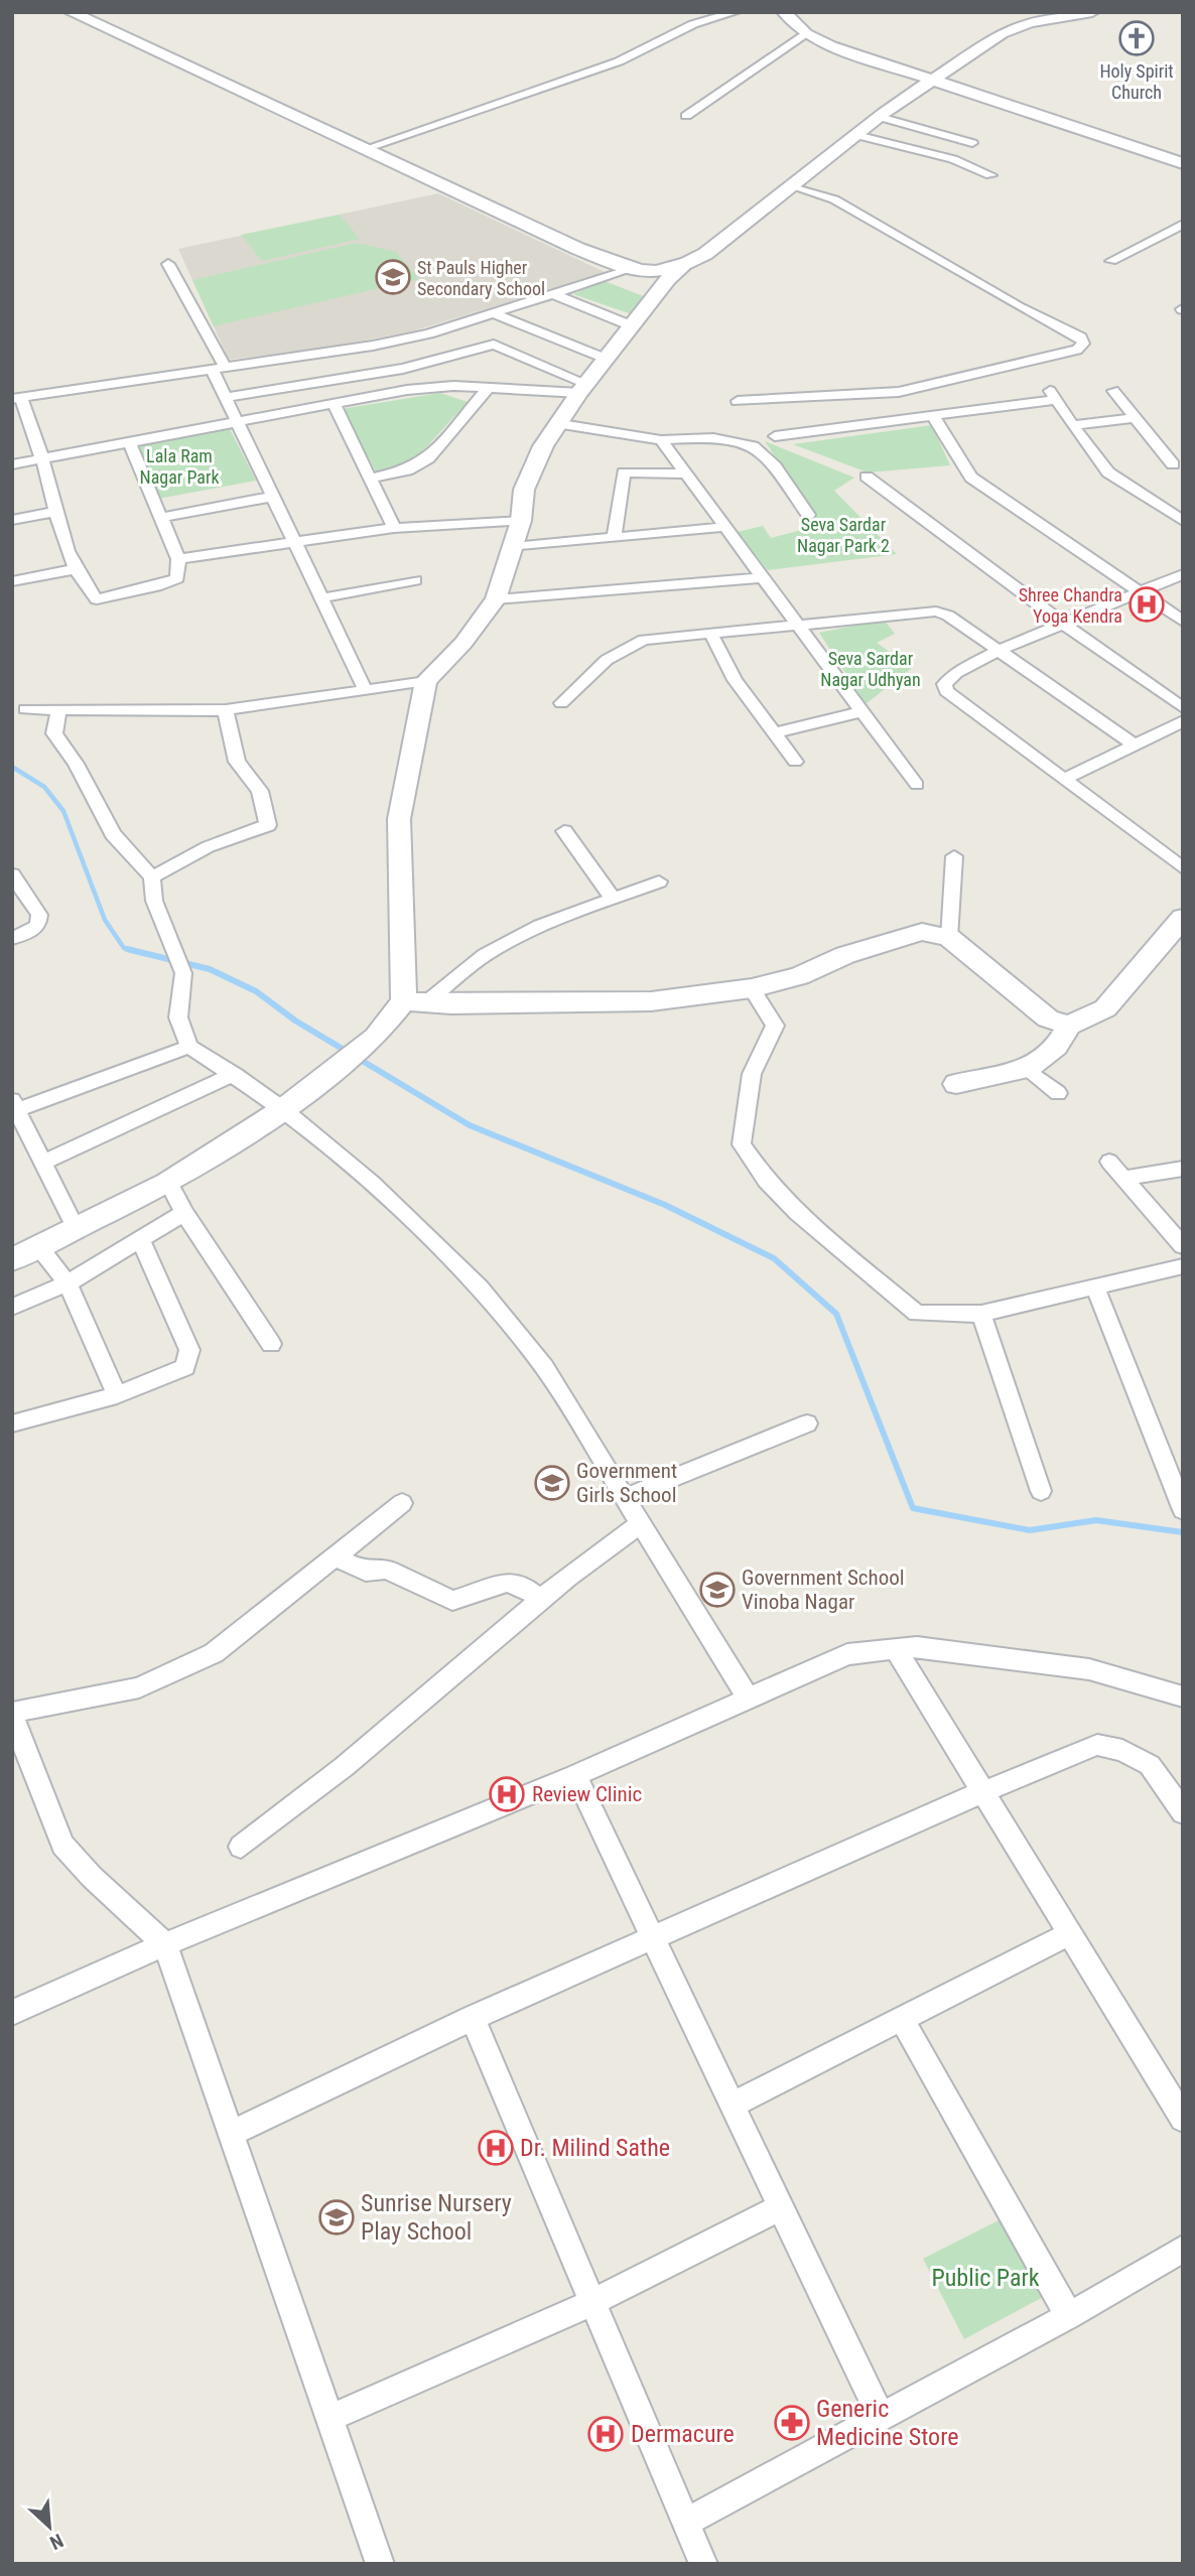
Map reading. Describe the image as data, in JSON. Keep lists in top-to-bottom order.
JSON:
{
  "parks": [
    "Lala Ram Nagar Park",
    "Seva Sardar Nagar Park 2",
    "Seva Sardar Nagar Udhyan",
    "Public Park"
  ],
  "places": {
    "church": ["Holy Spirit Church"],
    "school or university": [
      "St Pauls Higher Secondary School",
      "Government Girls School",
      "Government School Vinoba Nagar",
      "Sunrise Nursery Play School"
    ],
    "hospital": [
      "Shree Chandra Yoga Kendra",
      "Review Clinic",
      "Dr. Milind Sathe",
      "Dermacure"
    ],
    "pharmacy": ["Generic Medicine Store"]
  },
  "north": "bottom right"
}
